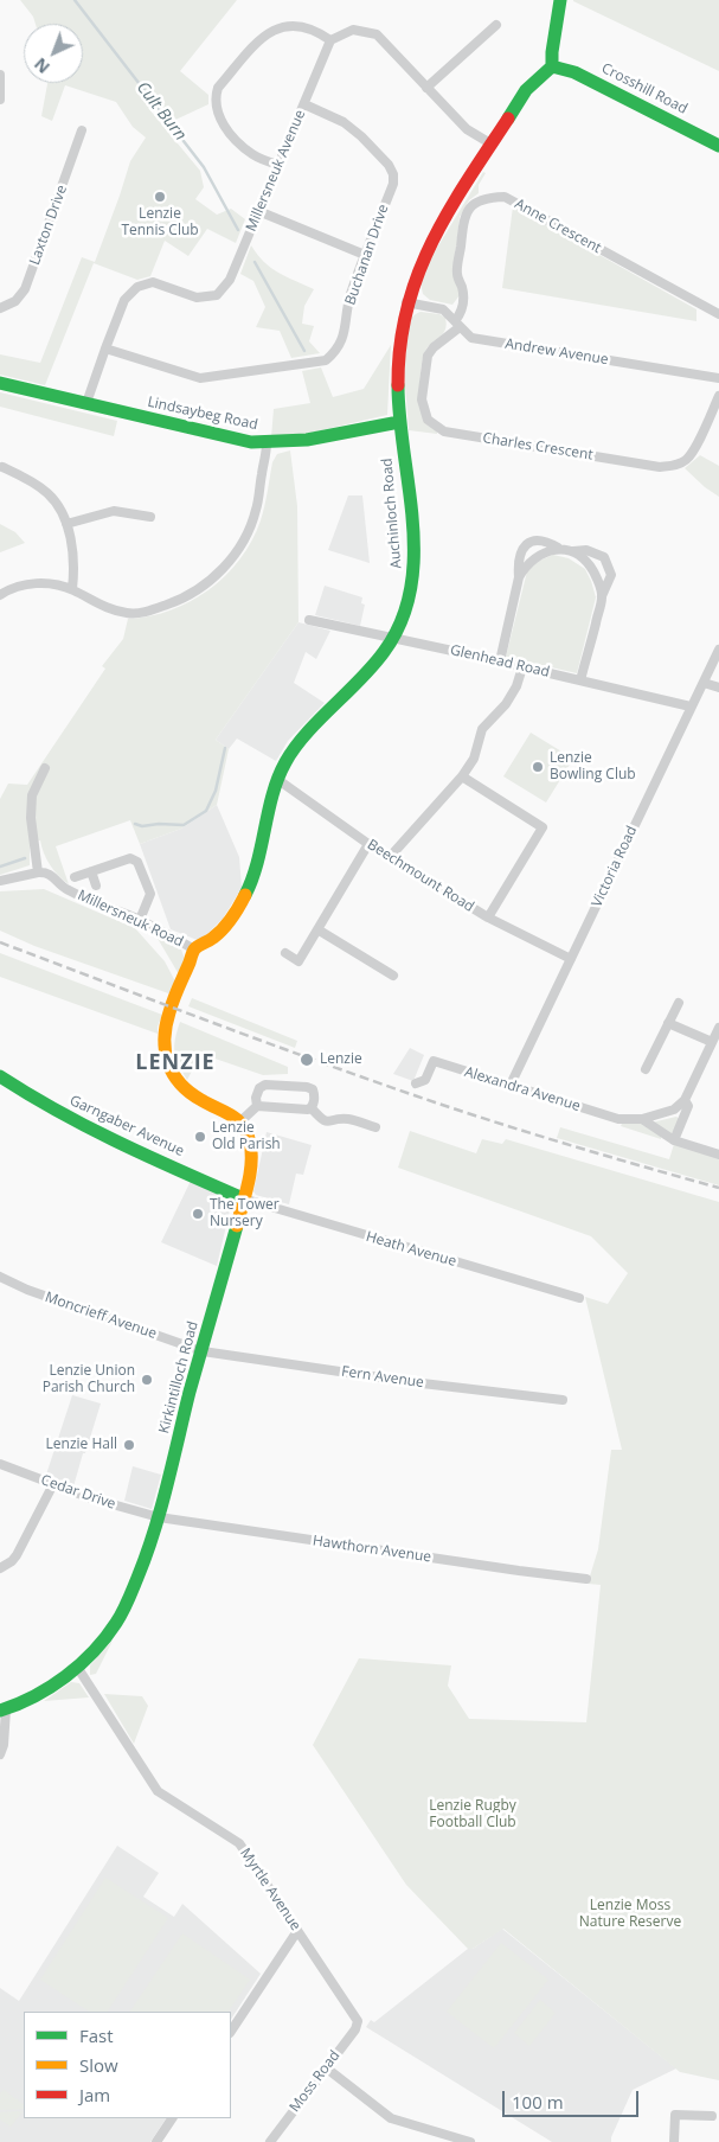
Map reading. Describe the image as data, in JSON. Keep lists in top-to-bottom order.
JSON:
{
  "streets": {
    "main road": [
      "Crosshill Road",
      "Lindsaybeg Road",
      "Auchinloch Road",
      "Garngaber Avenue",
      "Kirkintilloch Road"
    ],
    "street": [
      "Millersneuk Avenue",
      "Laxton Drive",
      "Anne Crescent",
      "Buchanan Drive",
      "Andrew Avenue",
      "Charles Crescent",
      "Glenhead Road",
      "Victoria Road",
      "Beechmount Road",
      "Millersneuk Road",
      "Alexandra Avenue",
      "Heath Avenue",
      "Moncrieff Avenue",
      "Fern Avenue",
      "Cedar Drive",
      "Hawthorn Avenue",
      "Myrtle Avenue",
      "Moss Road"
    ]
  },
  "crossings": [
    ["Crosshill Road", "Auchinloch Road"],
    ["Millersneuk Avenue", "Buchanan Drive"],
    ["Millersneuk Avenue", "Lindsaybeg Road"],
    ["Anne Crescent", "Andrew Avenue"],
    ["Anne Crescent", "Charles Crescent"],
    ["Andrew Avenue", "Charles Crescent"],
    ["Andrew Avenue", "Auchinloch Road"],
    ["Lindsaybeg Road", "Auchinloch Road"],
    ["Auchinloch Road", "Glenhead Road"],
    ["Auchinloch Road", "Beechmount Road"],
    ["Auchinloch Road", "Millersneuk Road"],
    ["Glenhead Road", "Victoria Road"],
    ["Victoria Road", "Beechmount Road"],
    ["Victoria Road", "Alexandra Avenue"],
    ["Garngaber Avenue", "Heath Avenue"],
    ["Garngaber Avenue", "Kirkintilloch Road"],
    ["Heath Avenue", "Kirkintilloch Road"],
    ["Moncrieff Avenue", "Kirkintilloch Road"],
    ["Moncrieff Avenue", "Fern Avenue"],
    ["Kirkintilloch Road", "Fern Avenue"],
    ["Kirkintilloch Road", "Cedar Drive"],
    ["Kirkintilloch Road", "Hawthorn Avenue"],
    ["Kirkintilloch Road", "Myrtle Avenue"],
    ["Cedar Drive", "Hawthorn Avenue"],
    ["Myrtle Avenue", "Moss Road"]
  ],
  "districts": ["LENZIE"],
  "water": ["Cult Burn"],
  "parks": ["Lenzie Rugby Football Club", "Lenzie Moss Nature Reserve"],
  "places": [
    "Lenzie Tennis Club",
    "Lenzie Bowling Club",
    "Lenzie",
    "Lenzie Old Parish",
    "The Tower Nursery",
    "Lenzie Union Parish Church",
    "Lenzie Hall"
  ],
  "legend": ["Fast", "Slow", "Jam"],
  "scale_bar": "100 m",
  "north": "bottom left"
}
